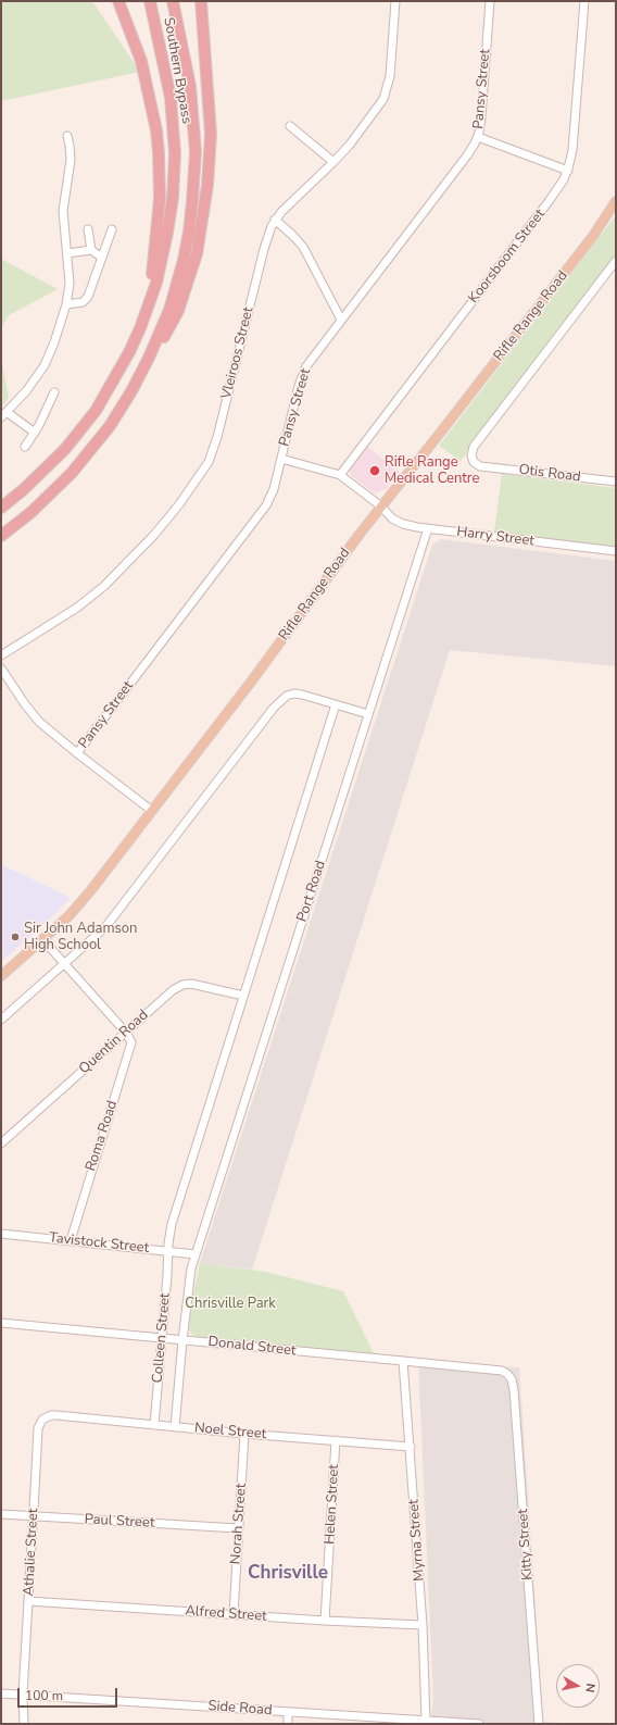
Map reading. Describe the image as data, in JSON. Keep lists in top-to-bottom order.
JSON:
{
  "streets": {
    "highway": ["Southern Bypass"],
    "main road": ["Rifle Range Road"],
    "street": [
      "Pansy Street",
      "Koorsboom Street",
      "Vleiroos Street",
      "Otis Road",
      "Harry Street",
      "Port Road",
      "Quentin Road",
      "Roma Road",
      "Tavistock Street",
      "Colleen Street",
      "Donald Street",
      "Noel Street",
      "Helen Street",
      "Paul Street",
      "Norah Street",
      "Myrna Street",
      "Kitty Street",
      "Athalie Street",
      "Alfred Street",
      "Side Road"
    ]
  },
  "crossings": [
    ["Koorsboom Street", "Harry Street"],
    ["Rifle Range Road", "Harry Street"],
    ["Harry Street", "Port Road"],
    ["Port Road", "Tavistock Street"],
    ["Port Road", "Colleen Street"],
    ["Quentin Road", "Roma Road"],
    ["Roma Road", "Tavistock Street"],
    ["Tavistock Street", "Colleen Street"],
    ["Colleen Street", "Donald Street"],
    ["Colleen Street", "Noel Street"],
    ["Donald Street", "Myrna Street"],
    ["Donald Street", "Kitty Street"],
    ["Noel Street", "Helen Street"],
    ["Noel Street", "Norah Street"],
    ["Noel Street", "Myrna Street"],
    ["Noel Street", "Athalie Street"],
    ["Helen Street", "Alfred Street"],
    ["Paul Street", "Norah Street"],
    ["Paul Street", "Athalie Street"],
    ["Norah Street", "Alfred Street"],
    ["Myrna Street", "Alfred Street"],
    ["Myrna Street", "Side Road"],
    ["Athalie Street", "Alfred Street"],
    ["Athalie Street", "Side Road"]
  ],
  "districts": ["Chrisville"],
  "parks": ["Chrisville Park"],
  "places": ["Rifle Range Medical Centre", "Sir John Adamson High School"],
  "scale_bar": "100 m",
  "north": "right"
}
